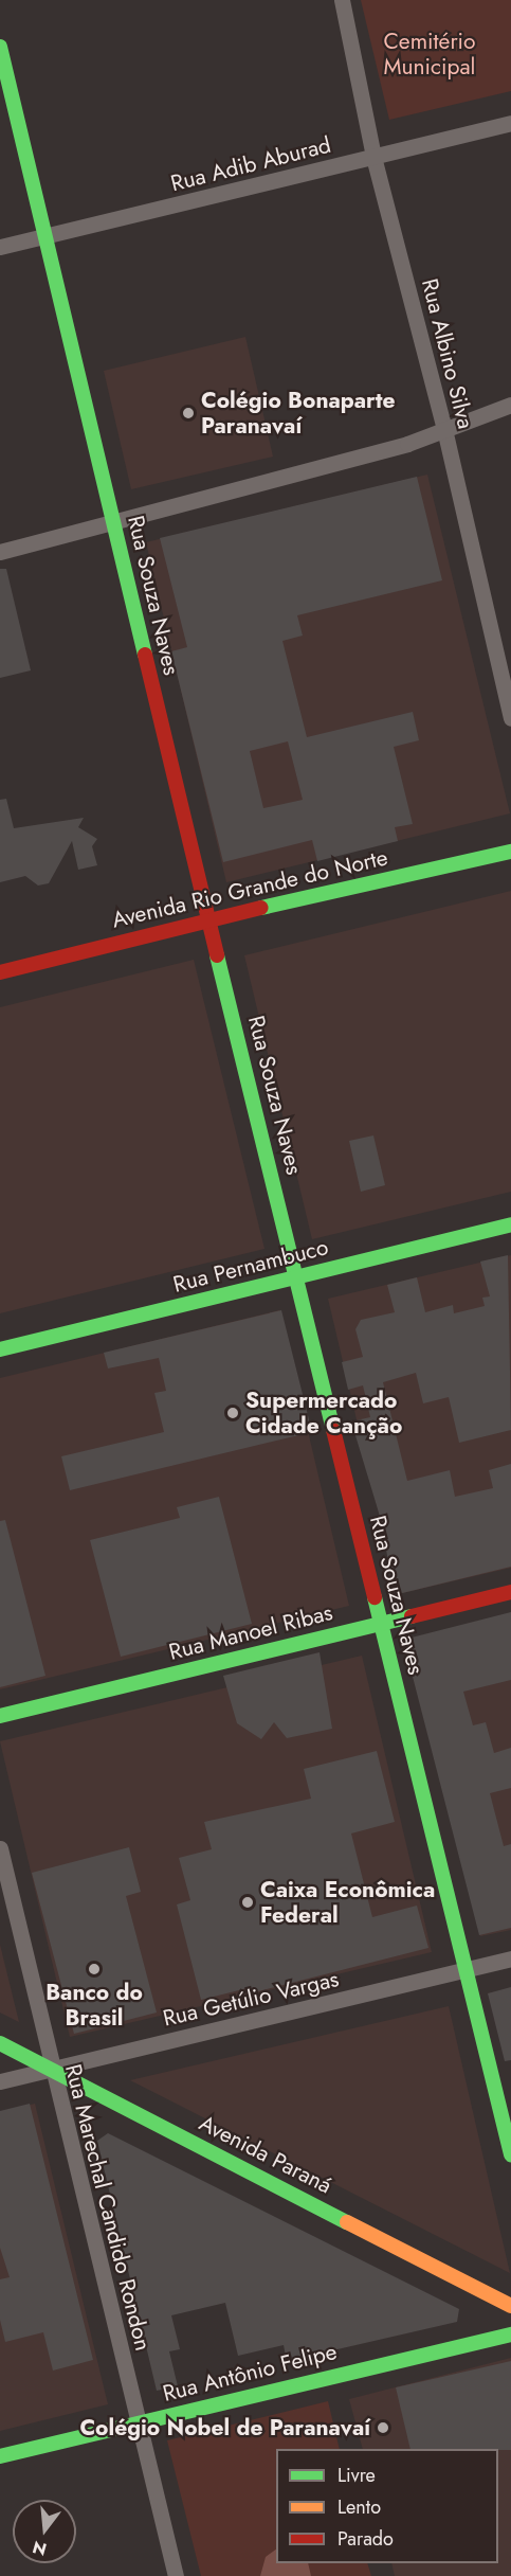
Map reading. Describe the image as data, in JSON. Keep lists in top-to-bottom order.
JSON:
{
  "streets": {
    "street": [
      "Rua Adib Aburad",
      "Rua Albino Silva",
      "Rua Souza Naves",
      "Avenida Rio Grande do Norte",
      "Rua Pernambuco",
      "Rua Manoel Ribas",
      "Rua Getúlio Vargas",
      "Avenida Paraná",
      "Rua Marechal Candido Rondon",
      "Rua Antônio Felipe"
    ]
  },
  "crossings": [
    ["Rua Adib Aburad", "Rua Albino Silva"],
    ["Rua Adib Aburad", "Rua Souza Naves"],
    ["Rua Souza Naves", "Avenida Rio Grande do Norte"],
    ["Rua Souza Naves", "Rua Pernambuco"],
    ["Rua Souza Naves", "Rua Manoel Ribas"],
    ["Rua Souza Naves", "Rua Getúlio Vargas"],
    ["Rua Getúlio Vargas", "Avenida Paraná"],
    ["Rua Getúlio Vargas", "Rua Marechal Candido Rondon"],
    ["Avenida Paraná", "Rua Marechal Candido Rondon"],
    ["Rua Marechal Candido Rondon", "Rua Antônio Felipe"]
  ],
  "parks": ["Cemitério Municipal"],
  "places": [
    "Colégio Bonaparte Paranavaí",
    "Supermercado Cidade Canção",
    "Caixa Econômica Federal",
    "Banco do Brasil",
    "Colégio Nobel de Paranavaí"
  ],
  "legend": ["Livre", "Lento", "Parado"],
  "north": "bottom"
}
